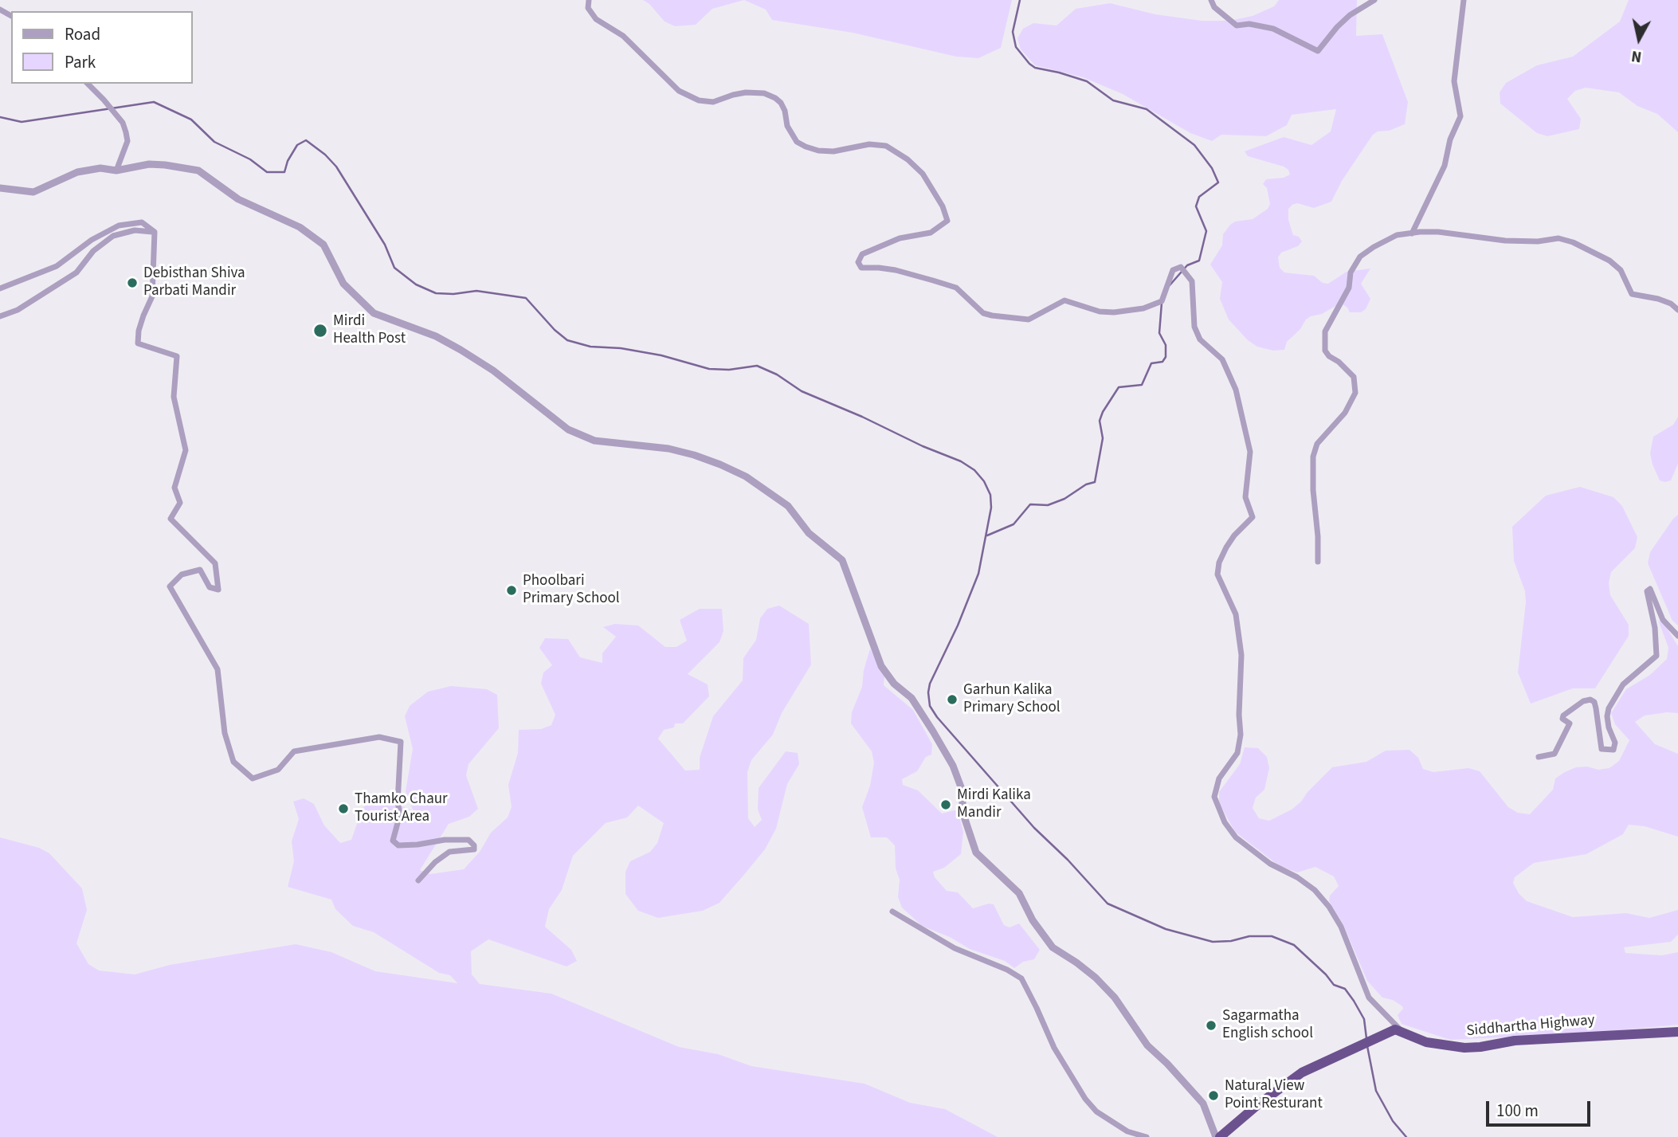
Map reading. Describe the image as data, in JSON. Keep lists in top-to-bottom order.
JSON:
{
  "streets": {
    "highway": ["Siddhartha Highway"]
  },
  "places": [
    "Debisthan Shiva Parbati Mandir",
    "Mirdi Health Post",
    "Phoolbari Primary School",
    "Garhun Kalika Primary School",
    "Mirdi Kalika Mandir",
    "Thamko Chaur Tourist Area",
    "Sagarmatha English school",
    "Natural View Point Resturant"
  ],
  "legend": ["Road", "Park"],
  "scale_bar": "100 m",
  "north": "bottom"
}
